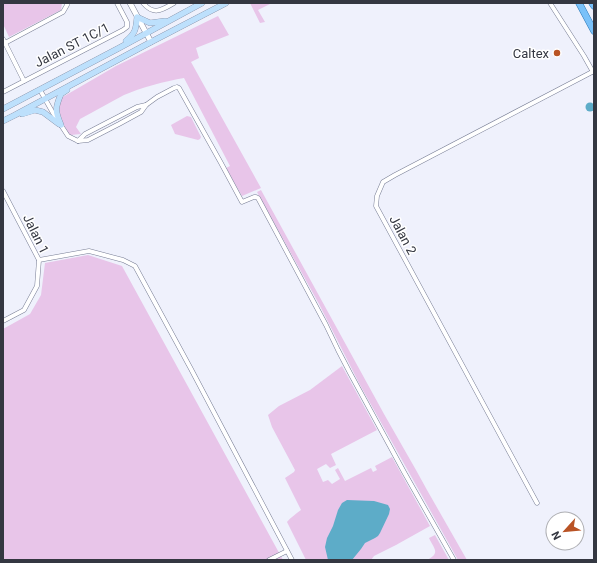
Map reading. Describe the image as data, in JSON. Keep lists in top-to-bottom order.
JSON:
{
  "streets": {
    "street": ["Jalan ST 1C/1", "Jalan 1", "Jalan 2"]
  },
  "places": ["Caltex"],
  "north": "bottom left"
}
